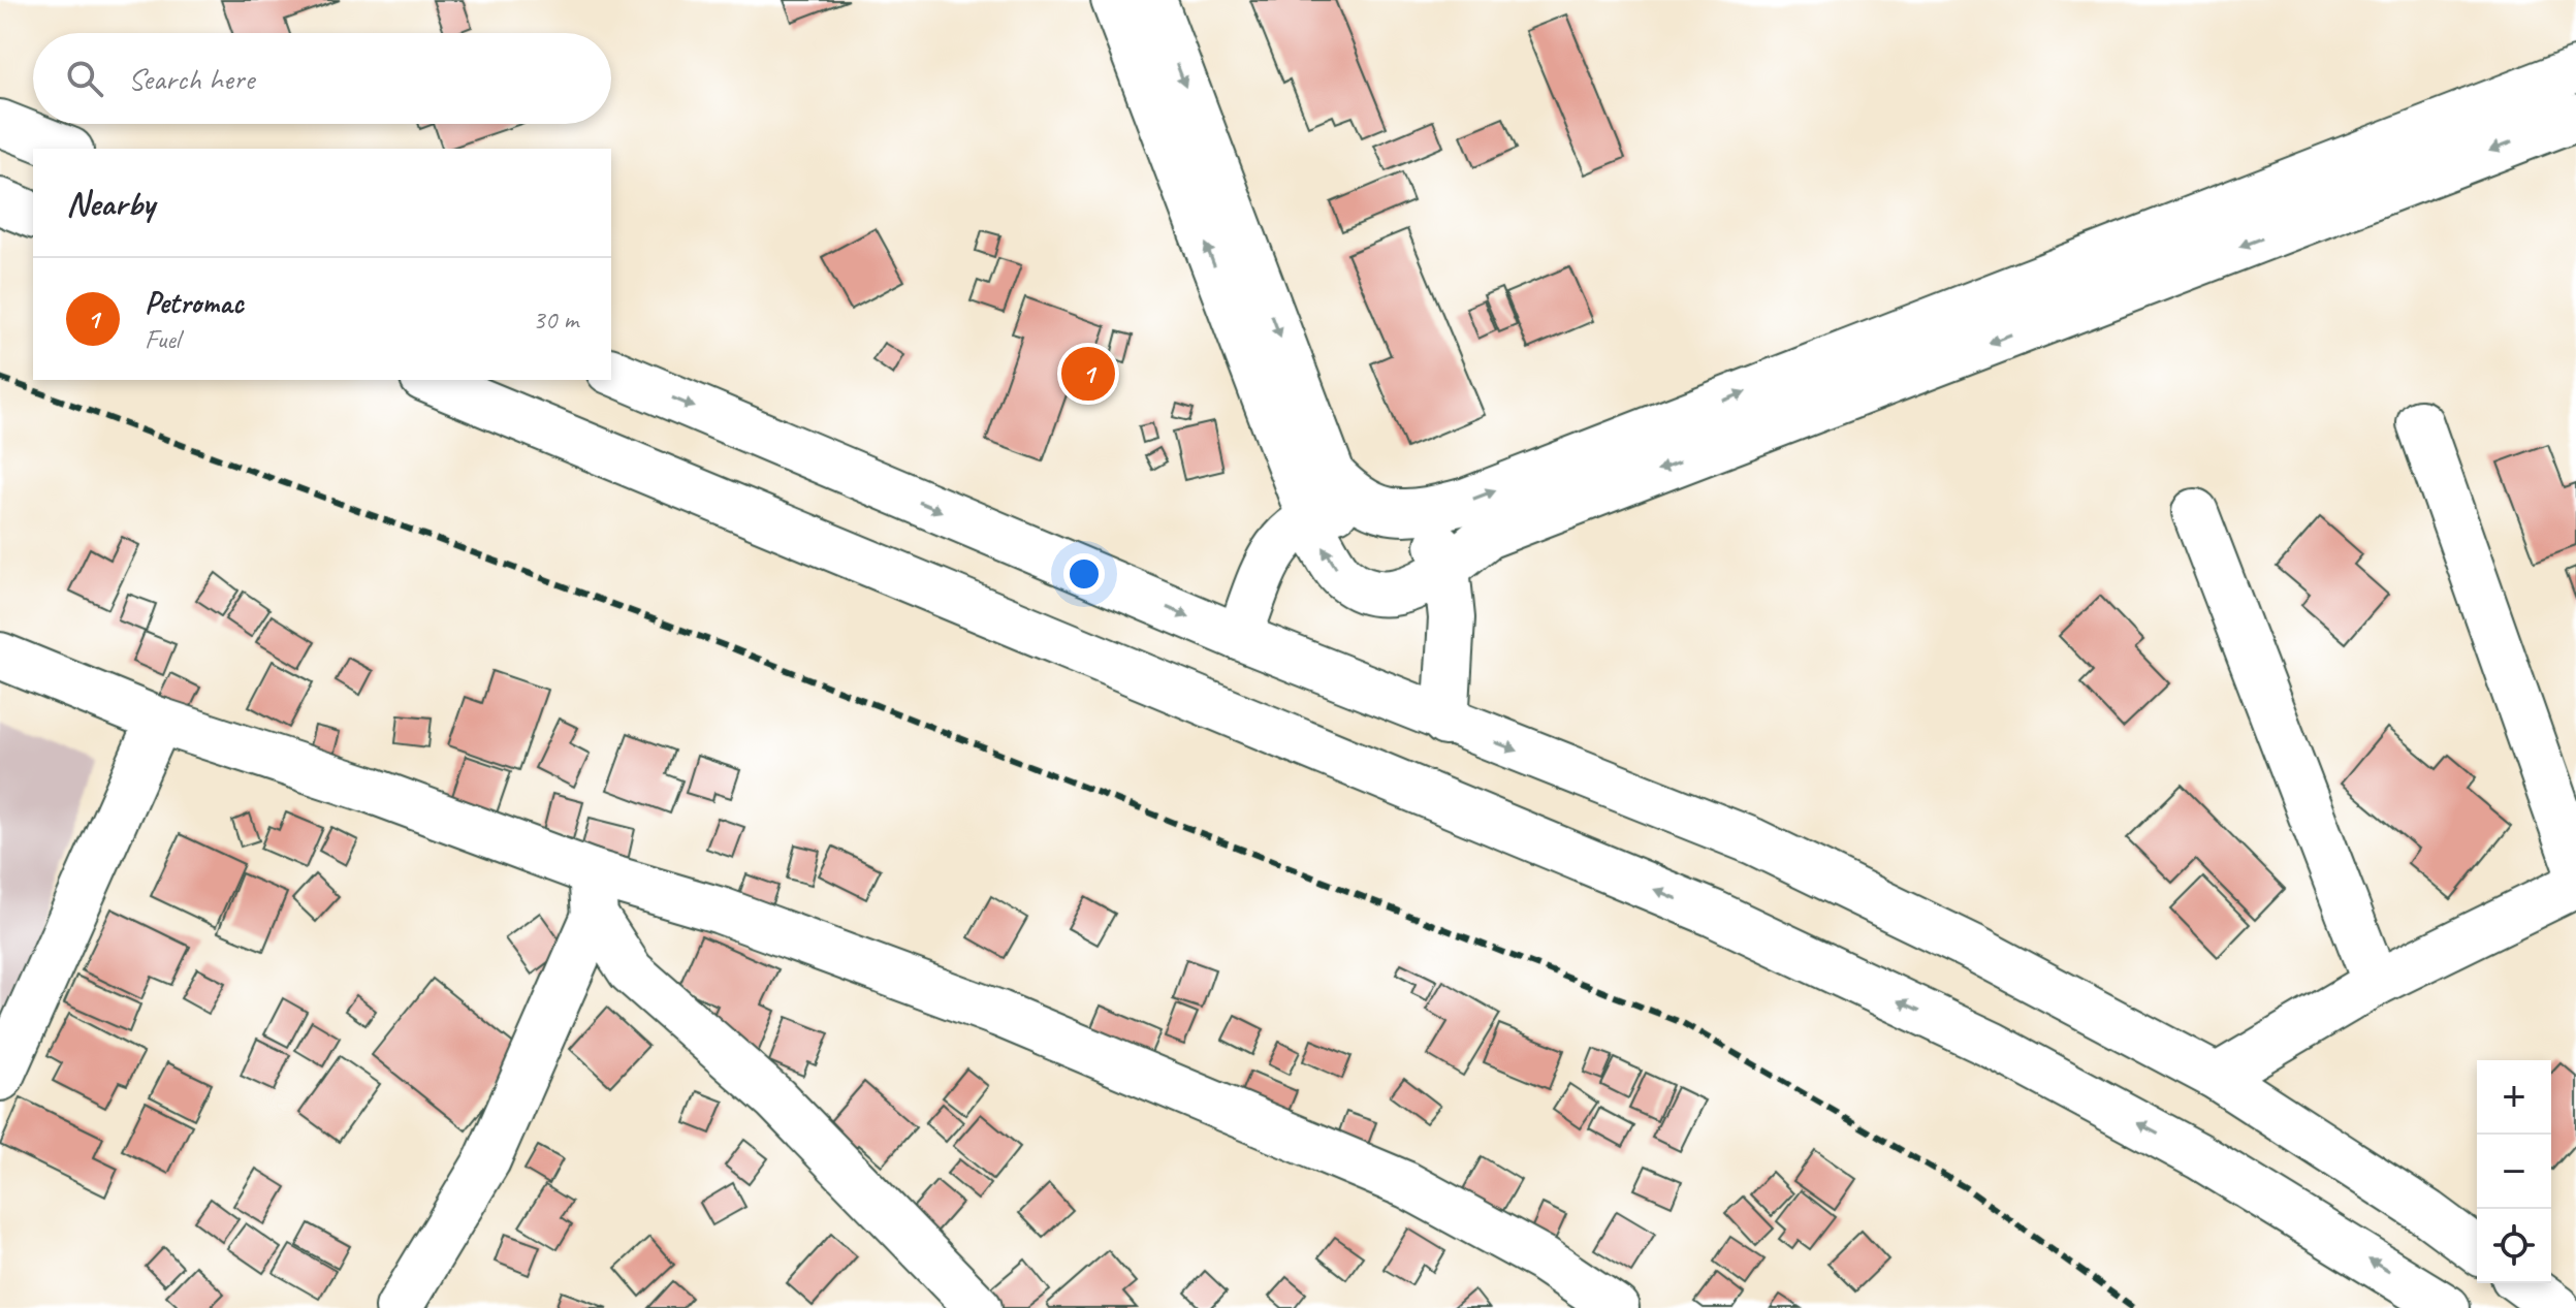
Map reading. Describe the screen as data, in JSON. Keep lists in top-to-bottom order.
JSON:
{
  "page": {
    "search": "Search here",
    "heading": "Nearby",
    "list": [
      {
        "mark": "1",
        "name": "Petromac",
        "note": "Fuel",
        "value": "30 m"
      }
    ],
    "pins": "1",
    "map_buttons": ["+", "−"]
  }
}
